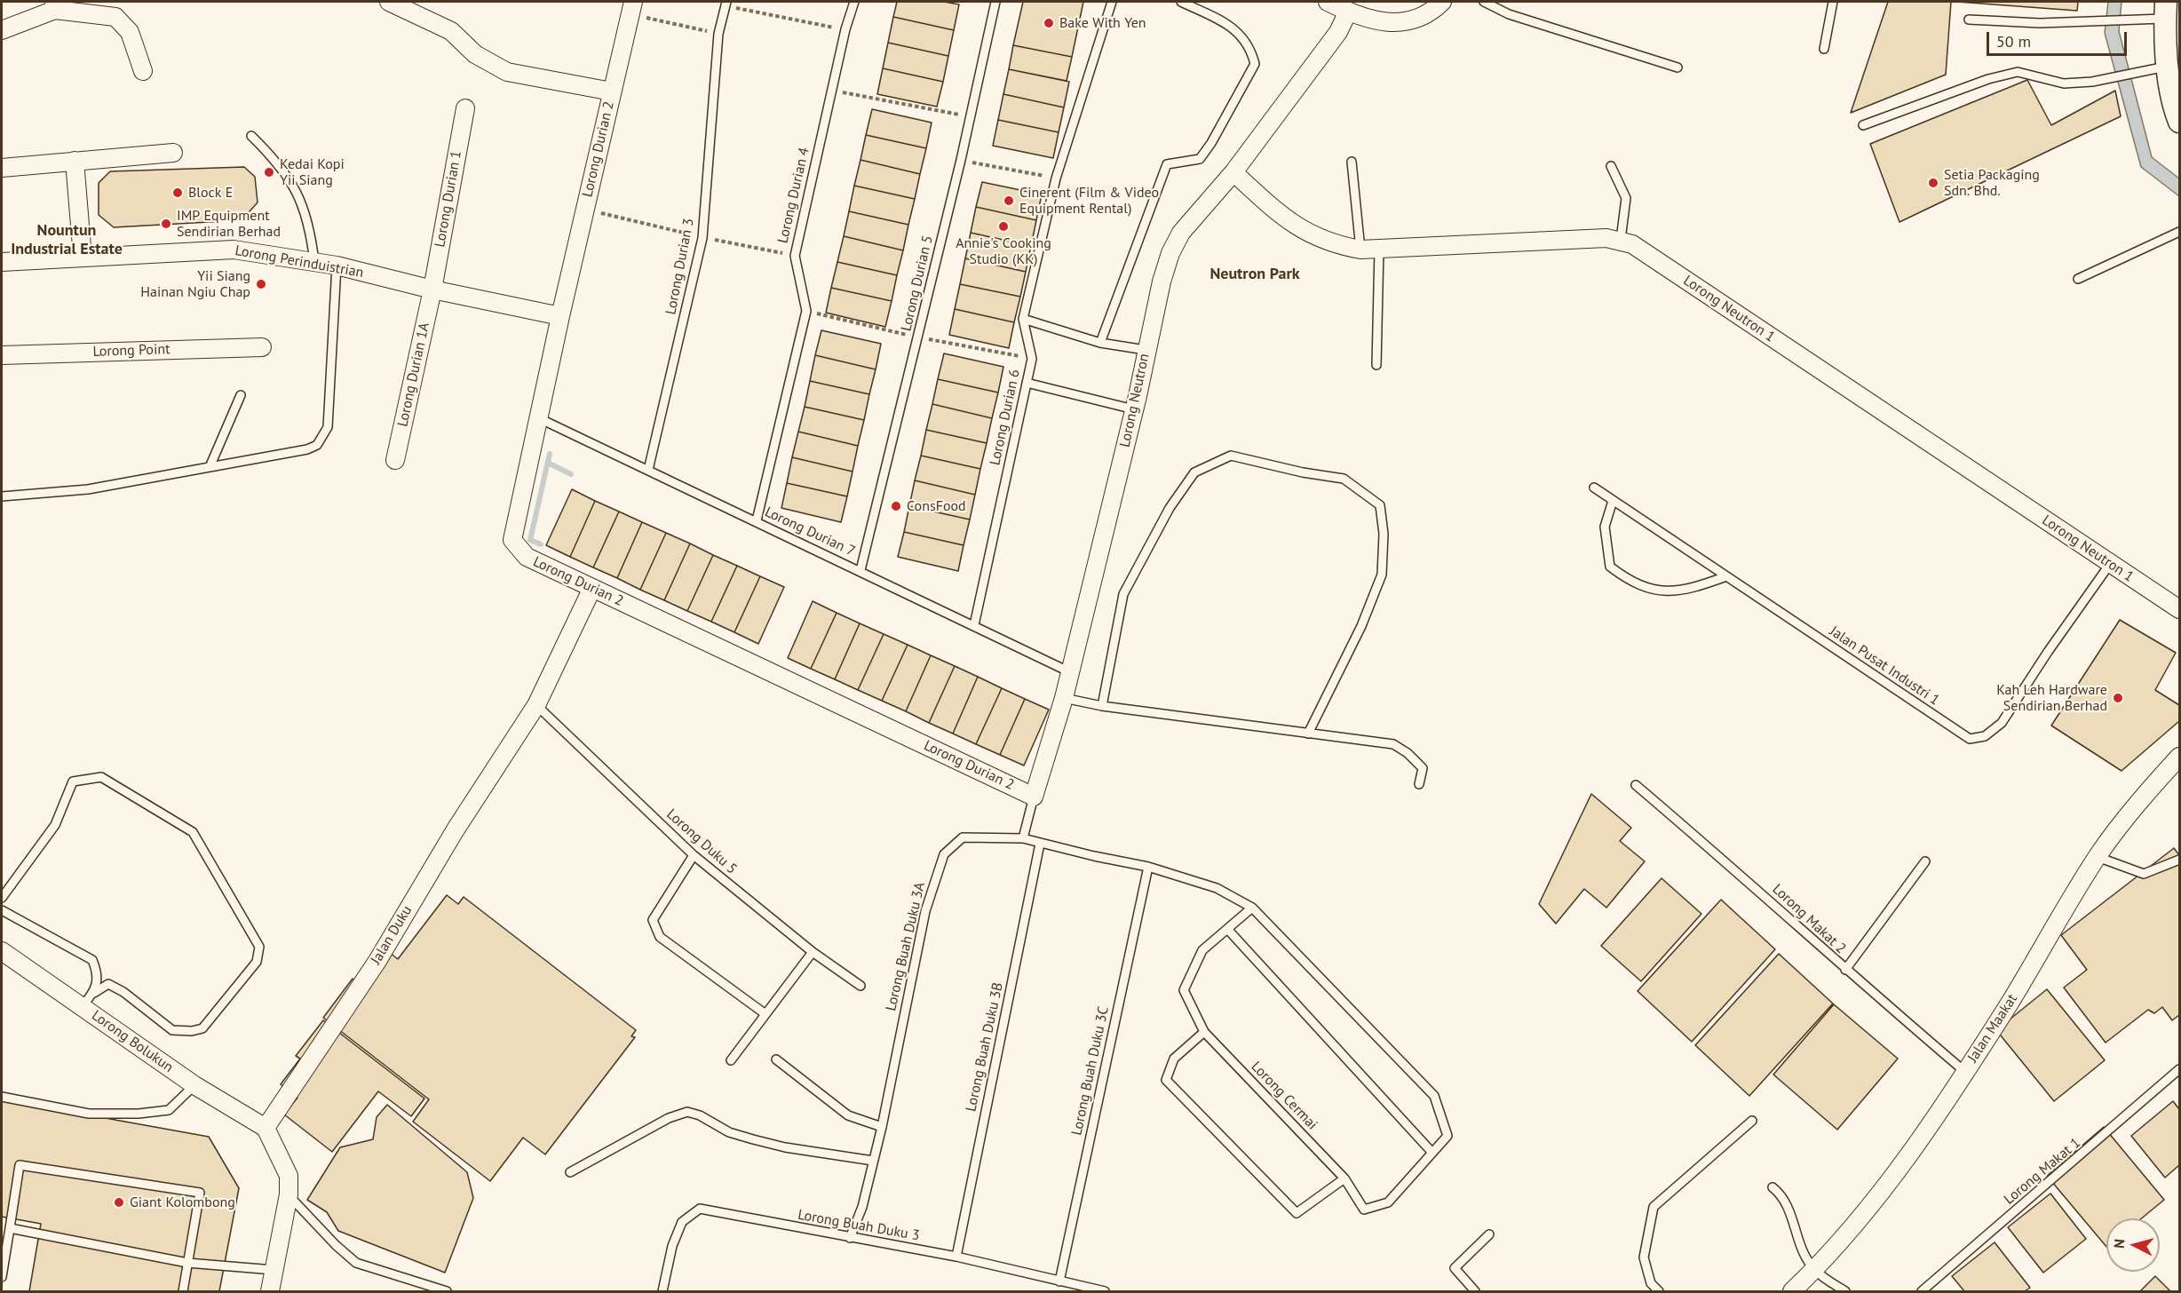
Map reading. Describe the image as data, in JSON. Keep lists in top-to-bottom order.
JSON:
{
  "streets": {
    "street": [
      "Lorong Durian 2",
      "Lorong Durian 1",
      "Lorong Perinduistrian",
      "Lorong Neutron 1",
      "Lorong Point",
      "Lorong Durian 1A",
      "Lorong Neutron",
      "Jalan Duku",
      "Jalan Maakat",
      "Lorong Bolukun"
    ],
    "lane": [
      "Lorong Durian 4",
      "Lorong Durian 3",
      "Lorong Durian 5",
      "Lorong Durian 6",
      "Lorong Durian 7",
      "Jalan Pusat Industri 1",
      "Lorong Duku 5",
      "Lorong Makat 2",
      "Lorong Buah Duku 3A",
      "Lorong Buah Duku 3B",
      "Lorong Buah Duku 3C",
      "Lorong Cermai",
      "Lorong Makat 1",
      "Lorong Buah Duku 3"
    ]
  },
  "crossings": [
    ["Lorong Durian 2", "Lorong Perinduistrian"],
    ["Lorong Durian 2", "Lorong Neutron"],
    ["Lorong Durian 2", "Lorong Durian 7"],
    ["Lorong Durian 2", "Jalan Duku"],
    ["Lorong Durian 4", "Lorong Durian 7"],
    ["Lorong Durian 1", "Lorong Perinduistrian"],
    ["Lorong Durian 1", "Lorong Durian 1A"],
    ["Lorong Perinduistrian", "Lorong Durian 1A"],
    ["Lorong Durian 3", "Lorong Durian 7"],
    ["Lorong Durian 5", "Lorong Durian 7"],
    ["Lorong Neutron 1", "Lorong Neutron"],
    ["Lorong Neutron 1", "Jalan Pusat Industri 1"],
    ["Lorong Neutron", "Lorong Durian 7"],
    ["Lorong Neutron", "Lorong Buah Duku 3A"],
    ["Lorong Durian 6", "Lorong Durian 7"],
    ["Lorong Duku 5", "Jalan Duku"],
    ["Lorong Makat 2", "Jalan Maakat"],
    ["Jalan Duku", "Lorong Bolukun"],
    ["Lorong Buah Duku 3A", "Lorong Buah Duku 3B"],
    ["Lorong Buah Duku 3A", "Lorong Buah Duku 3C"],
    ["Lorong Buah Duku 3A", "Lorong Cermai"],
    ["Lorong Buah Duku 3A", "Lorong Buah Duku 3"],
    ["Lorong Buah Duku 3B", "Lorong Buah Duku 3"],
    ["Lorong Buah Duku 3C", "Lorong Buah Duku 3"]
  ],
  "districts": ["Nountun Industrial Estate", "Neutron Park"],
  "places": [
    "Bake With Yen",
    "Kedai Kopi Yii Siang",
    "Setia Packaging Sdn. Bhd.",
    "Block E",
    "Cinerent (Film & Video Equipment Rental)",
    "IMP Equipment Sendirian Berhad",
    "Annie's Cooking Studio (KK)",
    "Yii Siang Hainan Ngiu Chap",
    "ConsFood",
    "Kah Leh Hardware Sendirian Berhad",
    "Giant Kolombong"
  ],
  "scale_bar": "50 m",
  "north": "left"
}
